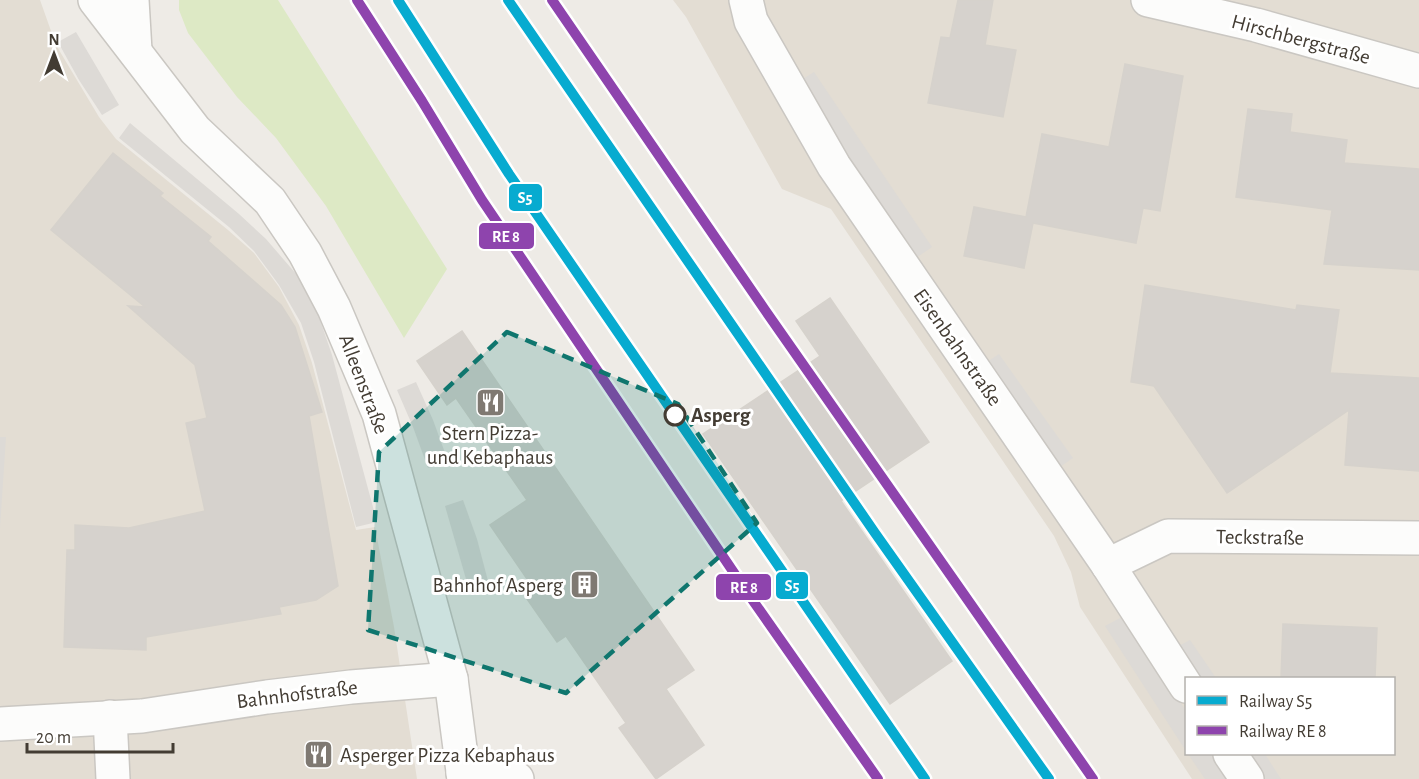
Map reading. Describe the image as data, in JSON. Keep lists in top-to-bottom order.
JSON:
{
  "streets": {
    "street": [
      "Hirschbergstraße",
      "Eisenbahnstraße",
      "Alleenstraße",
      "Teckstraße",
      "Bahnhofstraße"
    ]
  },
  "crossings": [
    ["Eisenbahnstraße", "Teckstraße"],
    ["Alleenstraße", "Bahnhofstraße"]
  ],
  "places": {
    "restaurant": ["Stern Pizza- und Kebaphaus", "Asperger Pizza Kebaphaus"],
    "other": ["Asperg"],
    "building": ["Bahnhof Asperg"]
  },
  "lines": ["rail line S5"],
  "legend": ["Railway S5", "Railway RE 8"],
  "scale_bar": "20 m",
  "north": "top"
}
